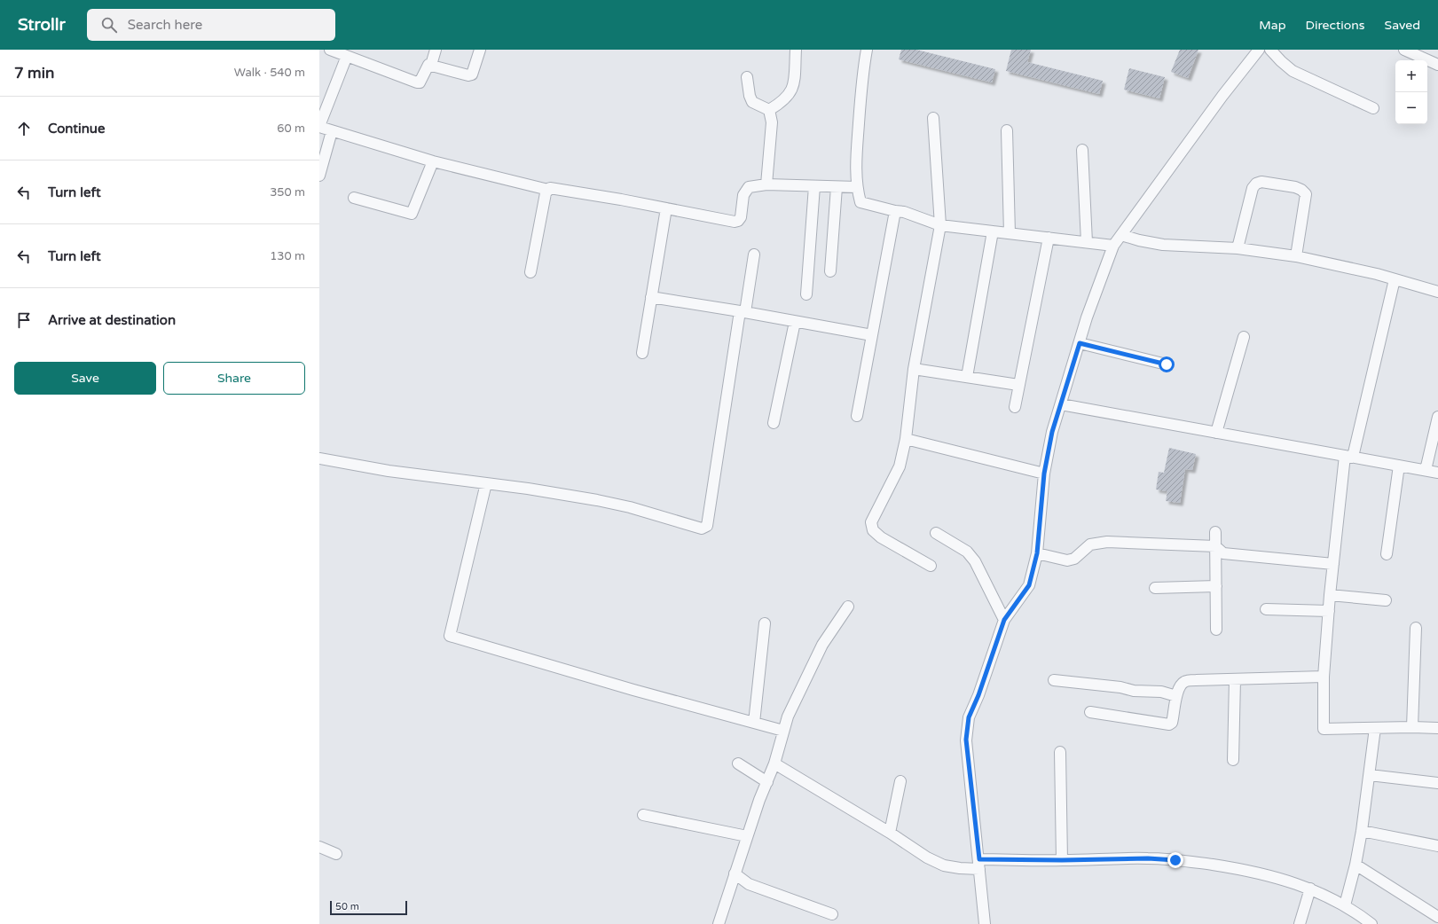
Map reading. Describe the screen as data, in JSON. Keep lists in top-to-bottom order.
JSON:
{
  "scale_bar": "50 m",
  "page": {
    "header": "Strollr",
    "search": "Search here",
    "nav": ["Map", "Directions", "Saved"],
    "heading": ["7 min", "Walk · 540 m"],
    "map_buttons": ["+", "−"],
    "list": [
      ["Continue", "60 m"],
      ["Turn left", "350 m"],
      ["Turn left", "130 m"],
      "Arrive at destination"
    ],
    "buttons": ["Save", "Share"],
    "scale": "50 m"
  }
}
